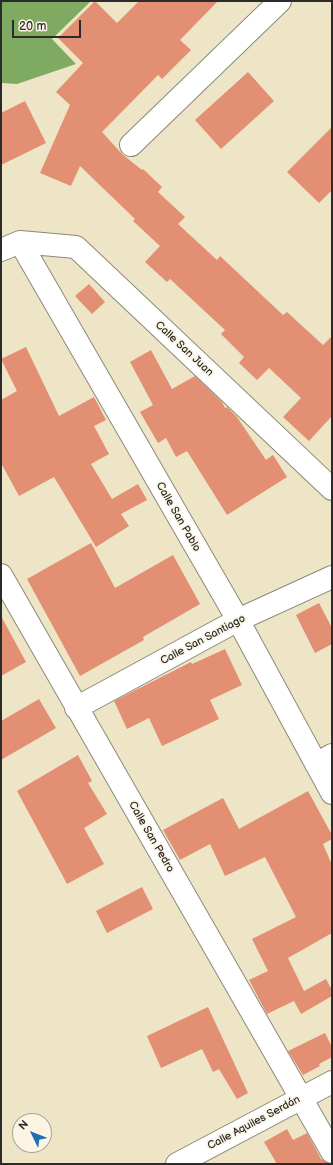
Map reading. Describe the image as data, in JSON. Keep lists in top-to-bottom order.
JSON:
{
  "streets": {
    "street": [
      "Calle San Juan",
      "Calle San Pablo",
      "Calle San Santiago",
      "Calle San Pedro",
      "Calle Aquiles Serdán"
    ]
  },
  "crossings": [
    ["Calle San Juan", "Calle San Pablo"],
    ["Calle San Pablo", "Calle San Santiago"],
    ["Calle San Santiago", "Calle San Pedro"],
    ["Calle San Pedro", "Calle Aquiles Serdán"]
  ],
  "scale_bar": "20 m",
  "north": "top left"
}
